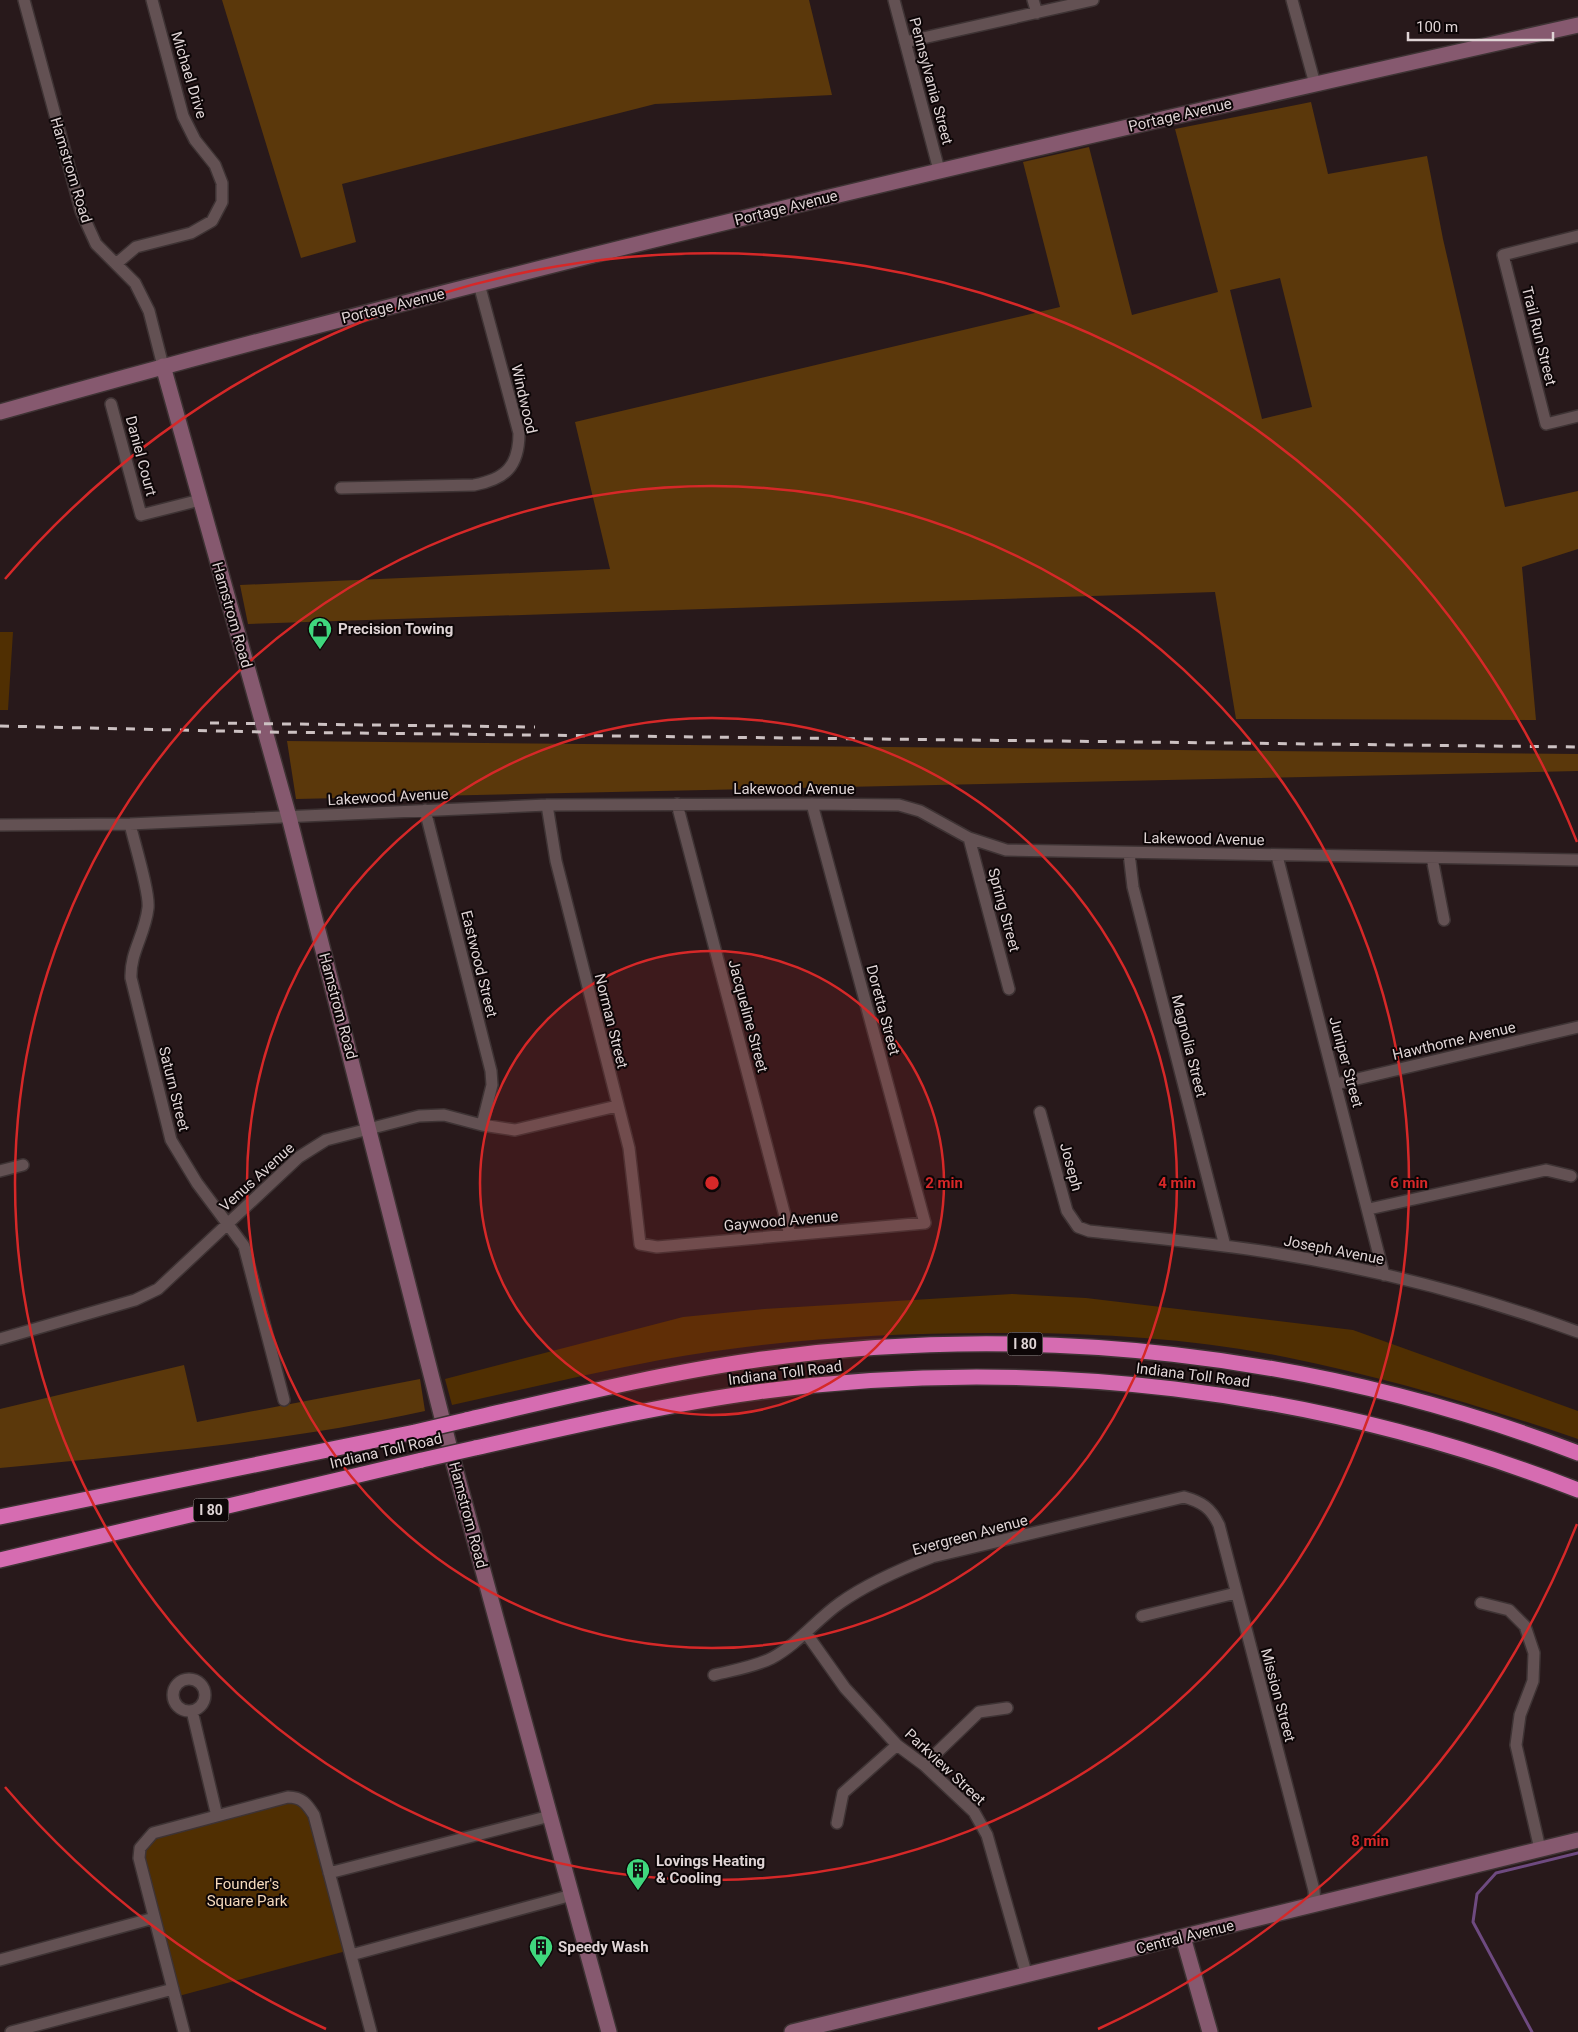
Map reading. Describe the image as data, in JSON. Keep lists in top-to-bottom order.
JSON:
{
  "streets": {
    "highway": ["I 80", "Indiana Toll Road"],
    "street": [
      "Michael Drive",
      "Pennsylvania Street",
      "Portage Avenue",
      "Hamstrom Road",
      "Trail Run Street",
      "Windwood",
      "Daniel Court",
      "Lakewood Avenue",
      "Spring Street",
      "Eastwood Street",
      "Doretta Street",
      "Jacqueline Street",
      "Norman Street",
      "Hawthorne Avenue",
      "Magnolia Street",
      "Juniper Street",
      "Saturn Street",
      "Joseph",
      "Venus Avenue",
      "Gaywood Avenue",
      "Joseph Avenue",
      "Evergreen Avenue",
      "Mission Street",
      "Parkview Street",
      "Central Avenue"
    ]
  },
  "crossings": [
    ["Michael Drive", "Hamstrom Road"],
    ["Pennsylvania Street", "Portage Avenue"],
    ["Portage Avenue", "Hamstrom Road"],
    ["Portage Avenue", "Windwood"],
    ["Hamstrom Road", "Daniel Court"],
    ["Hamstrom Road", "Lakewood Avenue"],
    ["Hamstrom Road", "Venus Avenue"],
    ["Lakewood Avenue", "Spring Street"],
    ["Lakewood Avenue", "Eastwood Street"],
    ["Lakewood Avenue", "Doretta Street"],
    ["Lakewood Avenue", "Jacqueline Street"],
    ["Lakewood Avenue", "Norman Street"],
    ["Lakewood Avenue", "Magnolia Street"],
    ["Lakewood Avenue", "Juniper Street"],
    ["Lakewood Avenue", "Saturn Street"],
    ["Eastwood Street", "Venus Avenue"],
    ["Doretta Street", "Gaywood Avenue"],
    ["Jacqueline Street", "Gaywood Avenue"],
    ["Norman Street", "Venus Avenue"],
    ["Norman Street", "Gaywood Avenue"],
    ["Hawthorne Avenue", "Juniper Street"],
    ["Magnolia Street", "Joseph Avenue"],
    ["Juniper Street", "Joseph Avenue"],
    ["Saturn Street", "Venus Avenue"],
    ["Joseph", "Joseph Avenue"],
    ["Evergreen Avenue", "Mission Street"],
    ["Evergreen Avenue", "Parkview Street"],
    ["Mission Street", "Central Avenue"],
    ["Parkview Street", "Central Avenue"]
  ],
  "parks": ["Founder's Square Park"],
  "places": {
    "shop": ["Precision Towing"],
    "building": ["Lovings Heating & Cooling", "Speedy Wash"]
  },
  "scale_bar": "100 m",
  "rings": [
    "2 min",
    "4 min",
    "6 min",
    "8 min"
  ]
}
